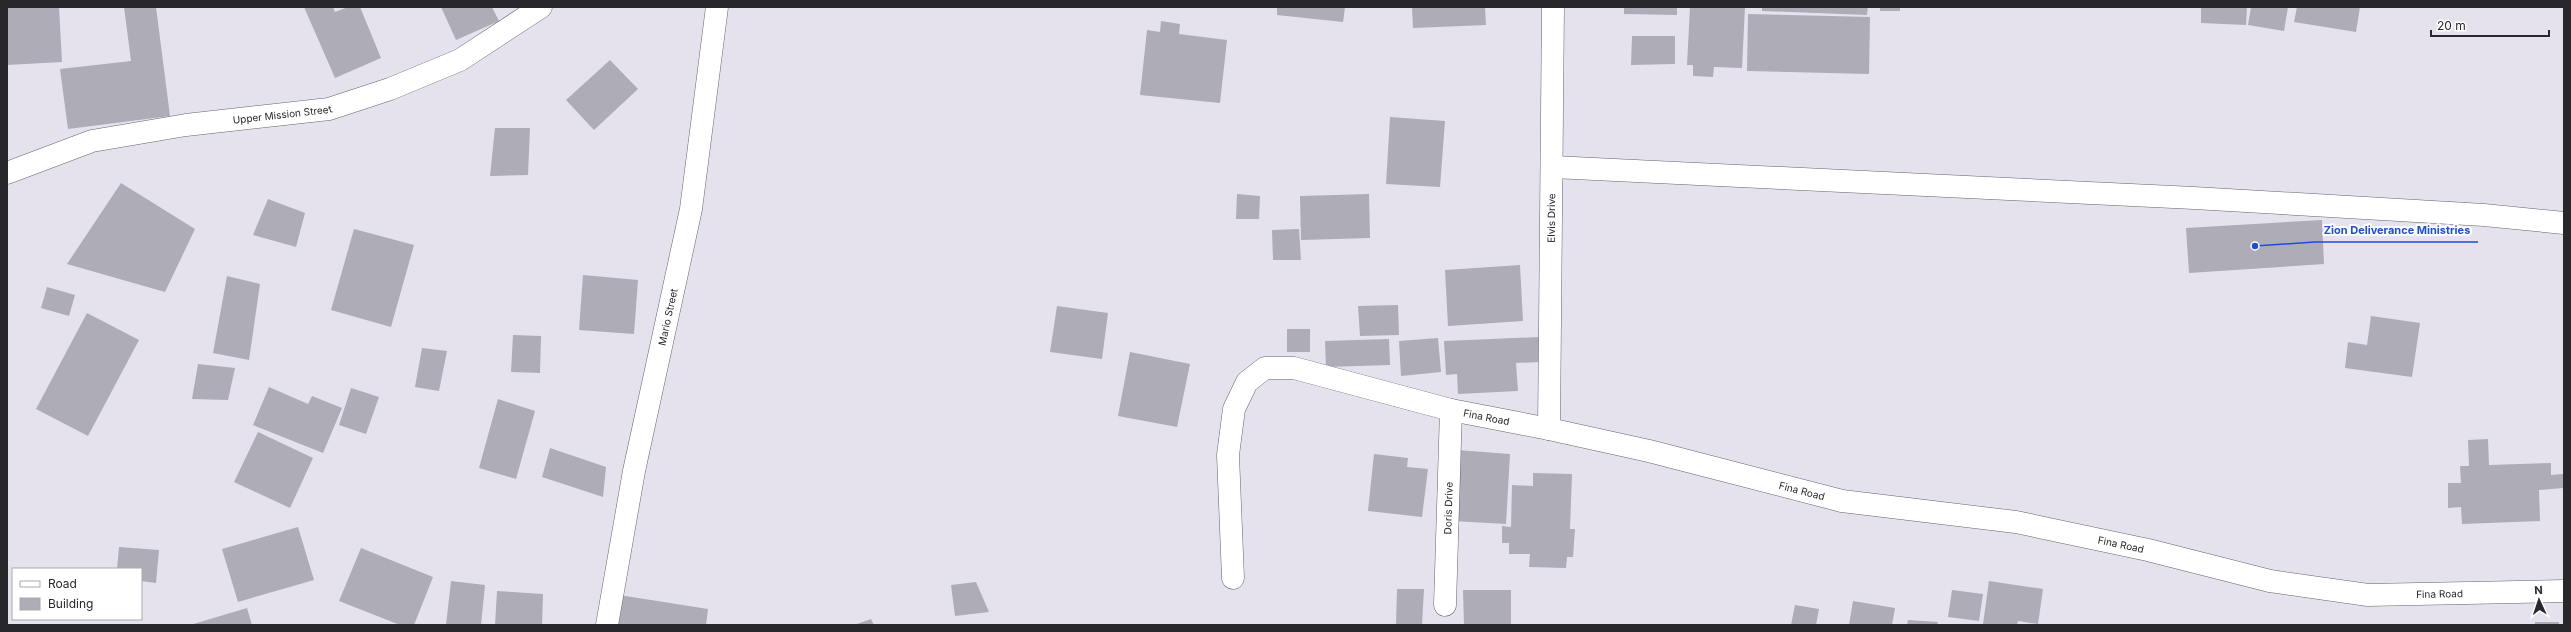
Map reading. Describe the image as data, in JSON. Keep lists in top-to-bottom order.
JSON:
{
  "streets": {
    "street": [
      "Upper Mission Street",
      "Elvis Drive",
      "Mario Street",
      "Fina Road",
      "Doris Drive"
    ]
  },
  "crossings": [
    ["Elvis Drive", "Fina Road"],
    ["Fina Road", "Doris Drive"]
  ],
  "places": ["Zion Deliverance Ministries"],
  "legend": ["Road", "Building"],
  "scale_bar": "20 m",
  "north": "top"
}
